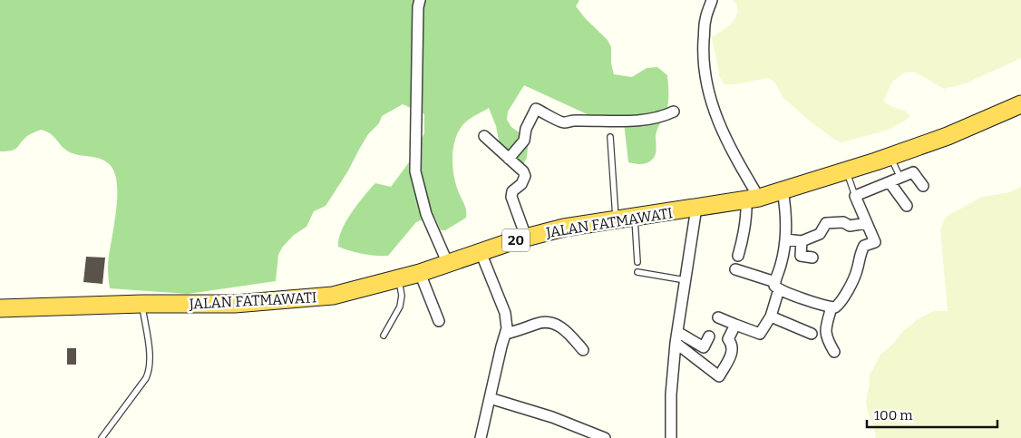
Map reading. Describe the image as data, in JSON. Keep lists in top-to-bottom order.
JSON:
{
  "streets": {
    "highway": ["JALAN FATMAWATI", "20"]
  },
  "scale_bar": "100 m"
}
